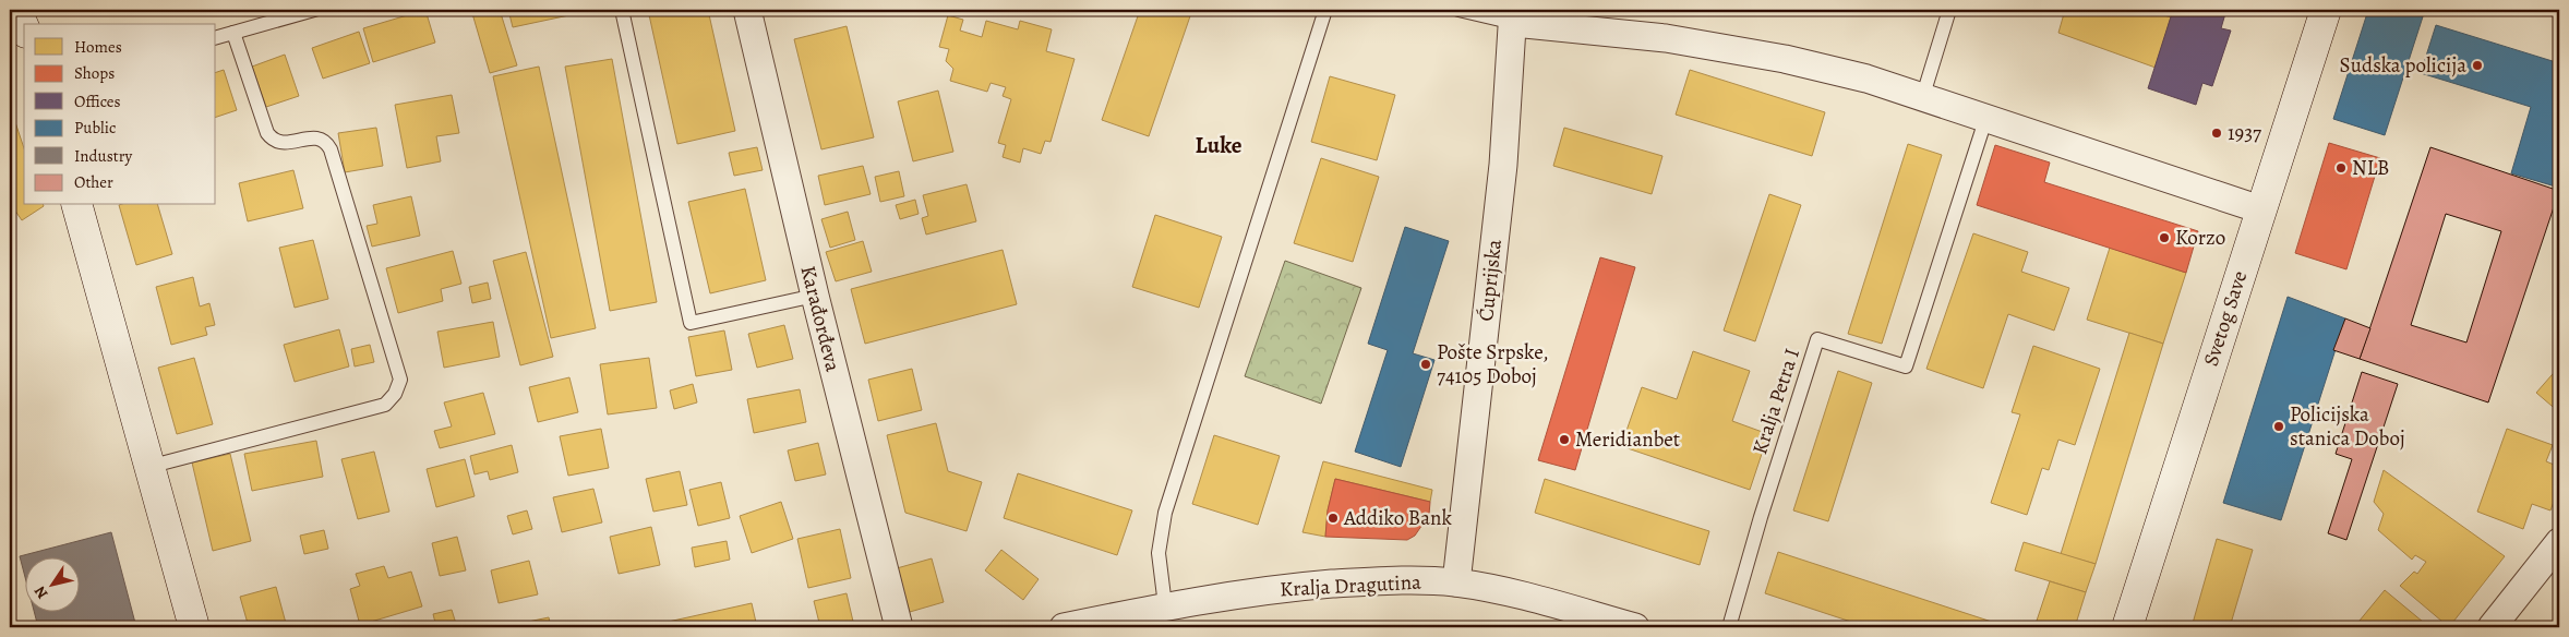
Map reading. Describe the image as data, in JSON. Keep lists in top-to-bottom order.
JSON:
{
  "streets": {
    "street": [
      "Ćuprijska",
      "Karađorđeva",
      "Svetog Save",
      "Kralja Dragutina"
    ],
    "lane": ["Kralja Petra I"]
  },
  "crossings": [
    ["Ćuprijska", "Kralja Dragutina"]
  ],
  "districts": ["Luke"],
  "places": [
    "Sudska policija",
    "1937",
    "NLB",
    "Korzo",
    "Pošte Srpske, 74105 Doboj",
    "Policijska stanica Doboj",
    "Meridianbet",
    "Addiko Bank"
  ],
  "legend": [
    "Homes",
    "Shops",
    "Offices",
    "Public",
    "Industry",
    "Other"
  ],
  "north": "bottom left"
}
